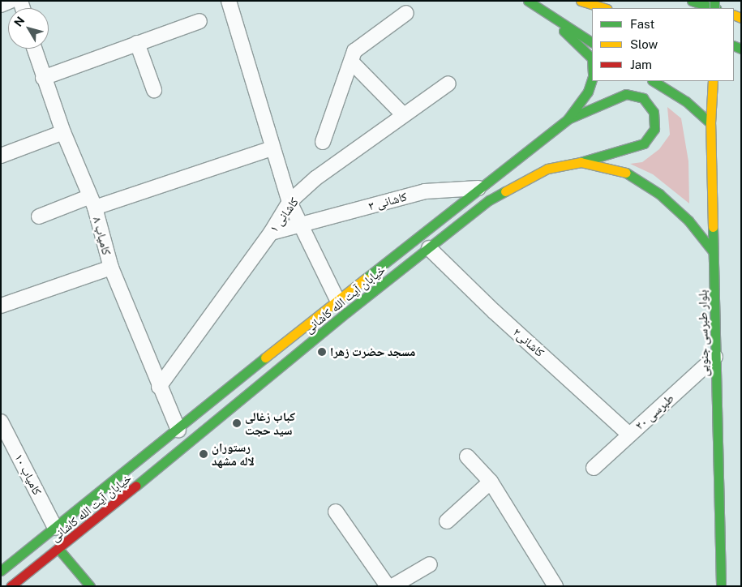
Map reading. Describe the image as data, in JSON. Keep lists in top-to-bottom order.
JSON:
{
  "streets": {
    "main road": ["خیابان آیت الله کاشانی", "بلوار طبرسی جنوبی"],
    "street": [
      "کاشانی ۳",
      "کاشانی ۱",
      "کامیاب ۸",
      "کاشانی۲",
      "طبرسی ۲۰",
      "کامیاب ۱۰"
    ]
  },
  "crossings": [
    ["کاشانی ۳", "کاشانی ۱"],
    ["کاشانی ۳", "خیابان آیت الله کاشانی"],
    ["کاشانی ۱", "کامیاب ۸"],
    ["کامیاب ۸", "خیابان آیت الله کاشانی"],
    ["خیابان آیت الله کاشانی", "بلوار طبرسی جنوبی"],
    ["خیابان آیت الله کاشانی", "کاشانی۲"],
    ["خیابان آیت الله کاشانی", "کامیاب ۱۰"],
    ["بلوار طبرسی جنوبی", "طبرسی ۲۰"],
    ["کاشانی۲", "طبرسی ۲۰"]
  ],
  "places": ["مسجد حضرت زهرا", "کباب زغالی سید حجت", "رستوران لاله مشهد"],
  "legend": ["Fast", "Slow", "Jam"],
  "north": "top left"
}
